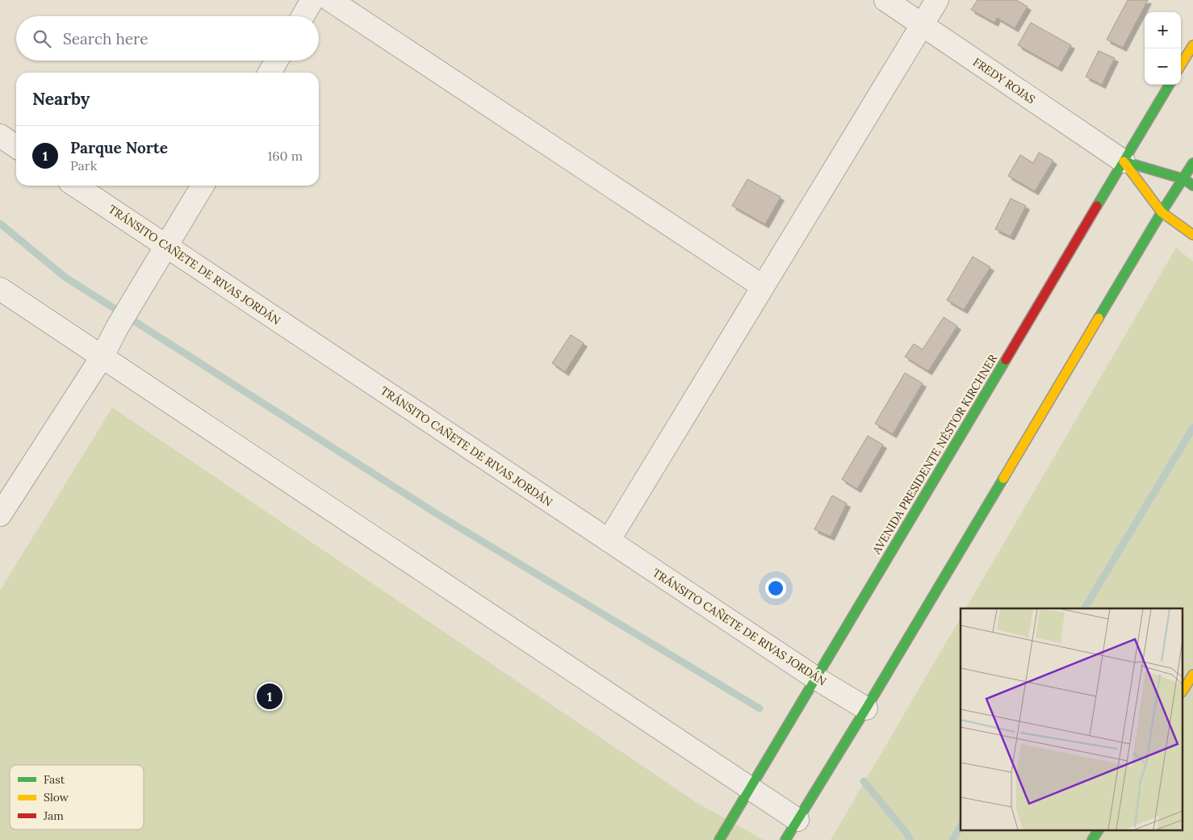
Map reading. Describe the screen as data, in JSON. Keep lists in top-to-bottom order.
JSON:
{
  "streets": {
    "main road": ["AVENIDA PRESIDENTE NÉSTOR KIRCHNER"],
    "street": ["FREDY ROJAS", "TRÁNSITO CAÑETE DE RIVAS JORDÁN"]
  },
  "crossings": [
    ["FREDY ROJAS", "AVENIDA PRESIDENTE NÉSTOR KIRCHNER"],
    ["TRÁNSITO CAÑETE DE RIVAS JORDÁN", "AVENIDA PRESIDENTE NÉSTOR KIRCHNER"]
  ],
  "legend": ["Fast", "Slow", "Jam"],
  "page": {
    "map_buttons": ["+", "−"],
    "search": "Search here",
    "heading": "Nearby",
    "list": [
      {
        "mark": "1",
        "name": "Parque Norte",
        "note": "Park",
        "value": "160 m"
      }
    ],
    "pins": "1"
  }
}
